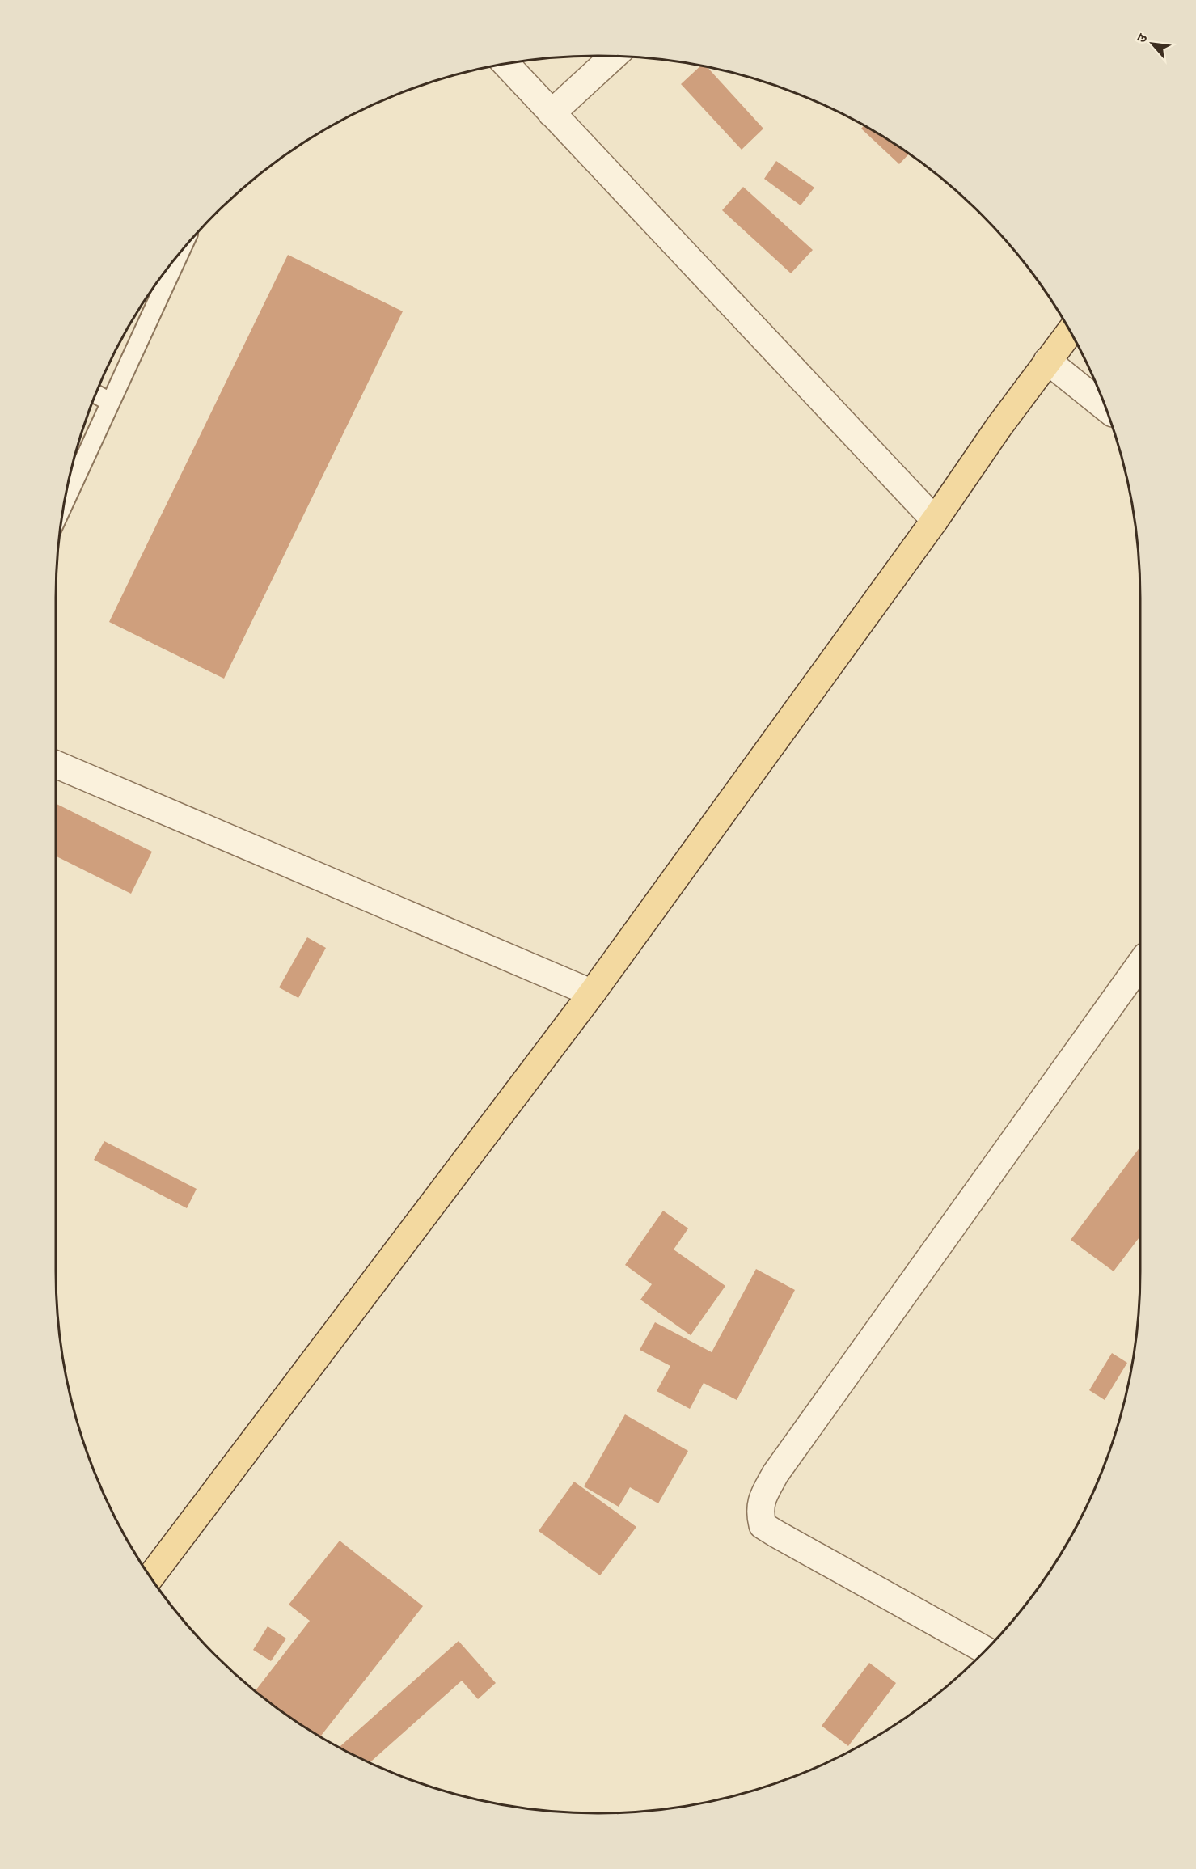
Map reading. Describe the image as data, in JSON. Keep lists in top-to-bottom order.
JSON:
{
  "north": "top left"
}
